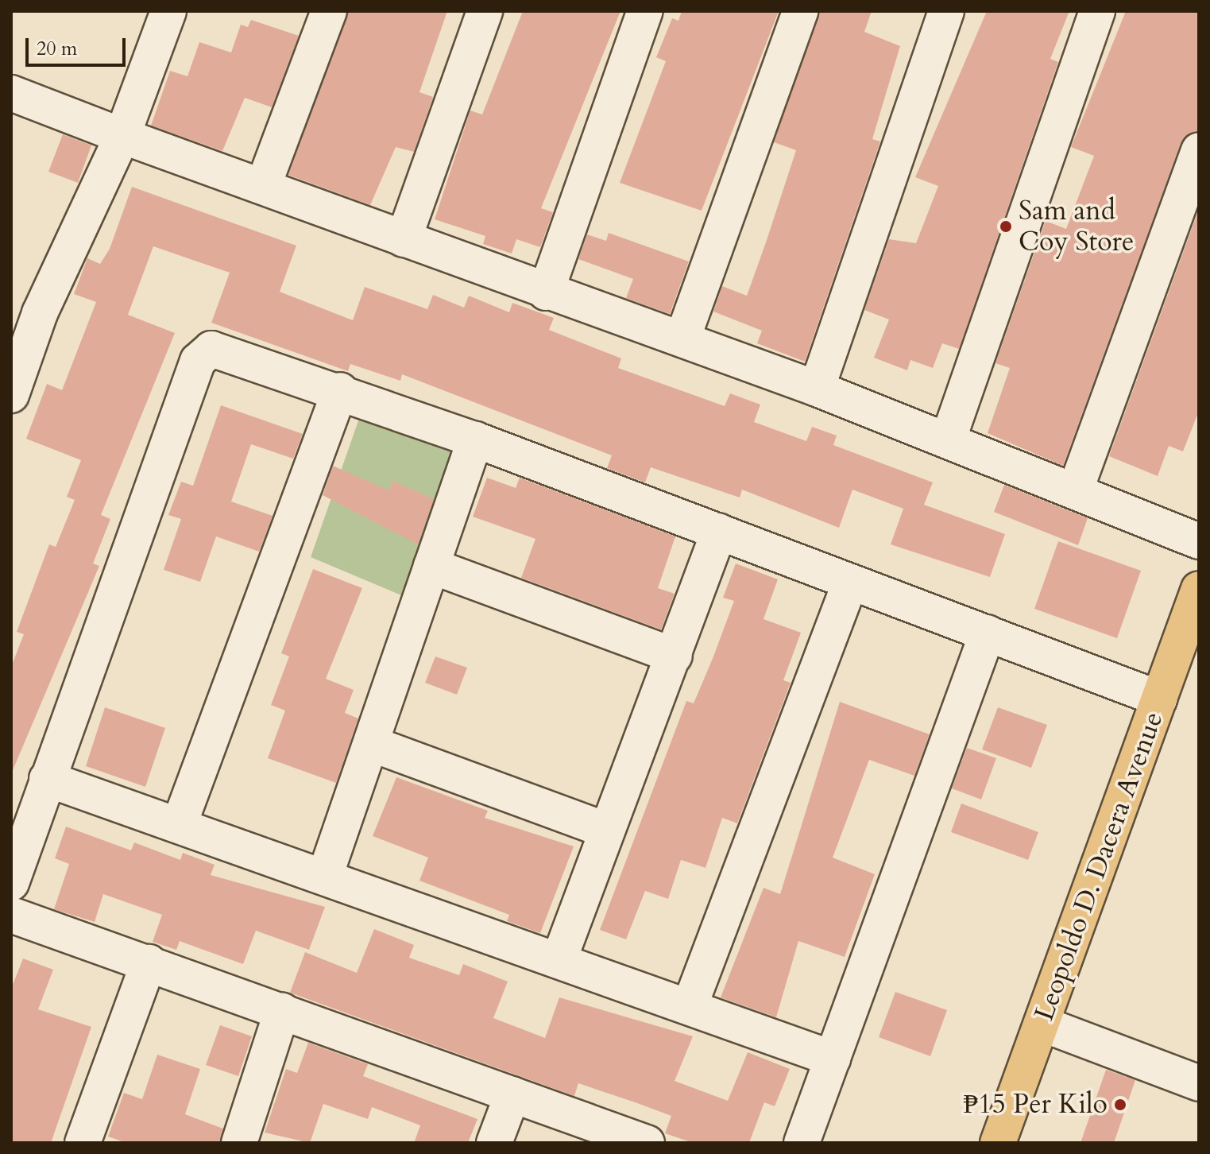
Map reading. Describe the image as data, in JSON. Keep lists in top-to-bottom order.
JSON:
{
  "streets": {
    "main road": ["Leopoldo D. Dacera Avenue"]
  },
  "places": ["Sam and Coy Store", "₱15 Per Kilo"],
  "scale_bar": "20 m"
}
